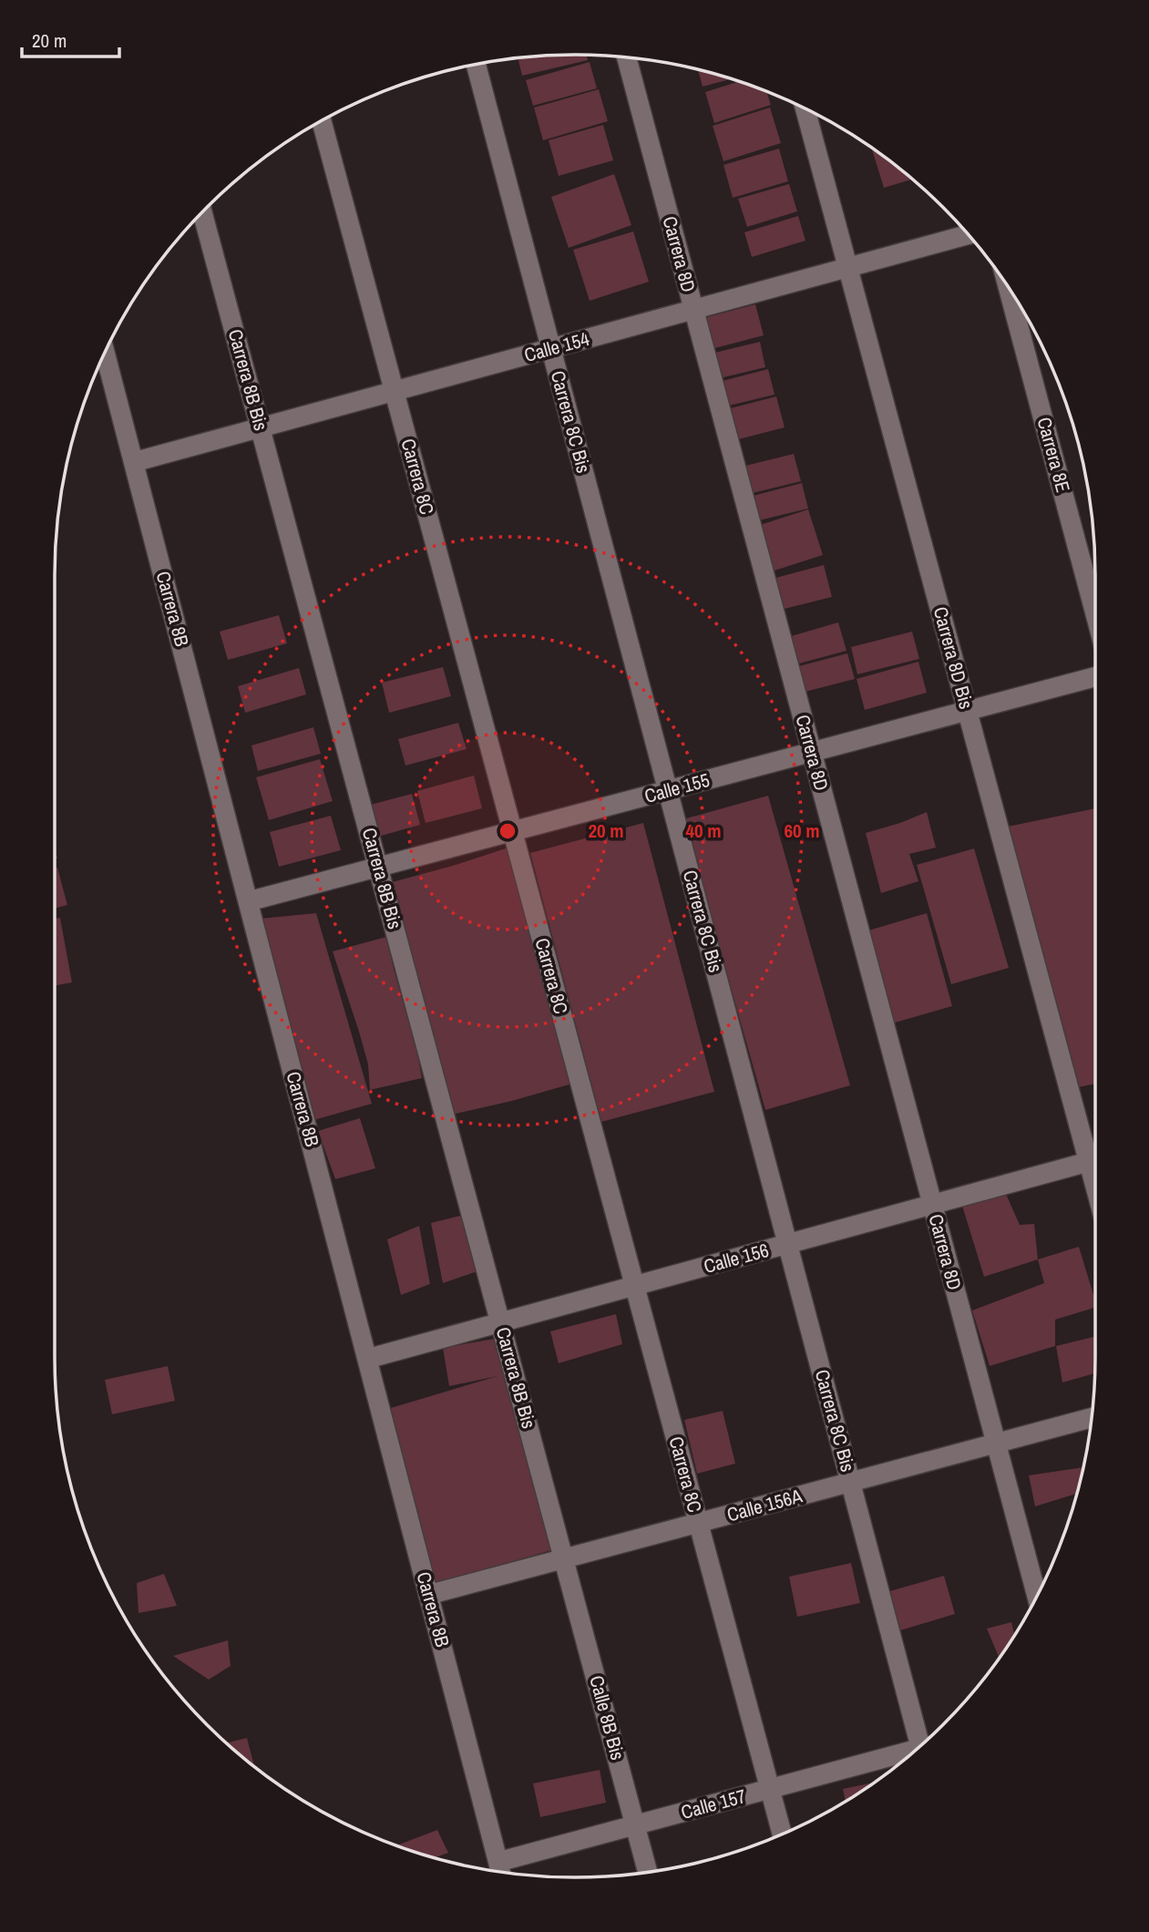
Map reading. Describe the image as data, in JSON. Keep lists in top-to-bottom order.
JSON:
{
  "streets": {
    "street": [
      "Carrera 8D",
      "Calle 154",
      "Carrera 8B Bis",
      "Carrera 8C Bis",
      "Carrera 8E",
      "Carrera 8C",
      "Carrera 8B",
      "Carrera 8D Bis",
      "Calle 155",
      "Calle 156",
      "Calle 156A",
      "Calle 8B Bis",
      "Calle 157"
    ]
  },
  "crossings": [
    ["Carrera 8D", "Calle 154"],
    ["Carrera 8D", "Calle 155"],
    ["Carrera 8D", "Calle 156"],
    ["Carrera 8D", "Calle 156A"],
    ["Calle 154", "Carrera 8B Bis"],
    ["Calle 154", "Carrera 8C Bis"],
    ["Calle 154", "Carrera 8C"],
    ["Calle 154", "Carrera 8B"],
    ["Calle 154", "Carrera 8D Bis"],
    ["Carrera 8B Bis", "Calle 155"],
    ["Carrera 8B Bis", "Calle 156"],
    ["Carrera 8B Bis", "Calle 156A"],
    ["Carrera 8B Bis", "Calle 8B Bis"],
    ["Carrera 8C Bis", "Calle 155"],
    ["Carrera 8C Bis", "Calle 156"],
    ["Carrera 8C Bis", "Calle 156A"],
    ["Carrera 8C", "Calle 155"],
    ["Carrera 8C", "Calle 156"],
    ["Carrera 8C", "Calle 156A"],
    ["Carrera 8C", "Calle 157"],
    ["Carrera 8B", "Calle 155"],
    ["Carrera 8B", "Calle 156"],
    ["Carrera 8B", "Calle 156A"],
    ["Carrera 8B", "Calle 157"],
    ["Carrera 8D Bis", "Calle 155"],
    ["Calle 156A", "Calle 8B Bis"],
    ["Calle 8B Bis", "Calle 157"]
  ],
  "scale_bar": "20 m",
  "rings": ["20 m", "40 m", "60 m"]
}
